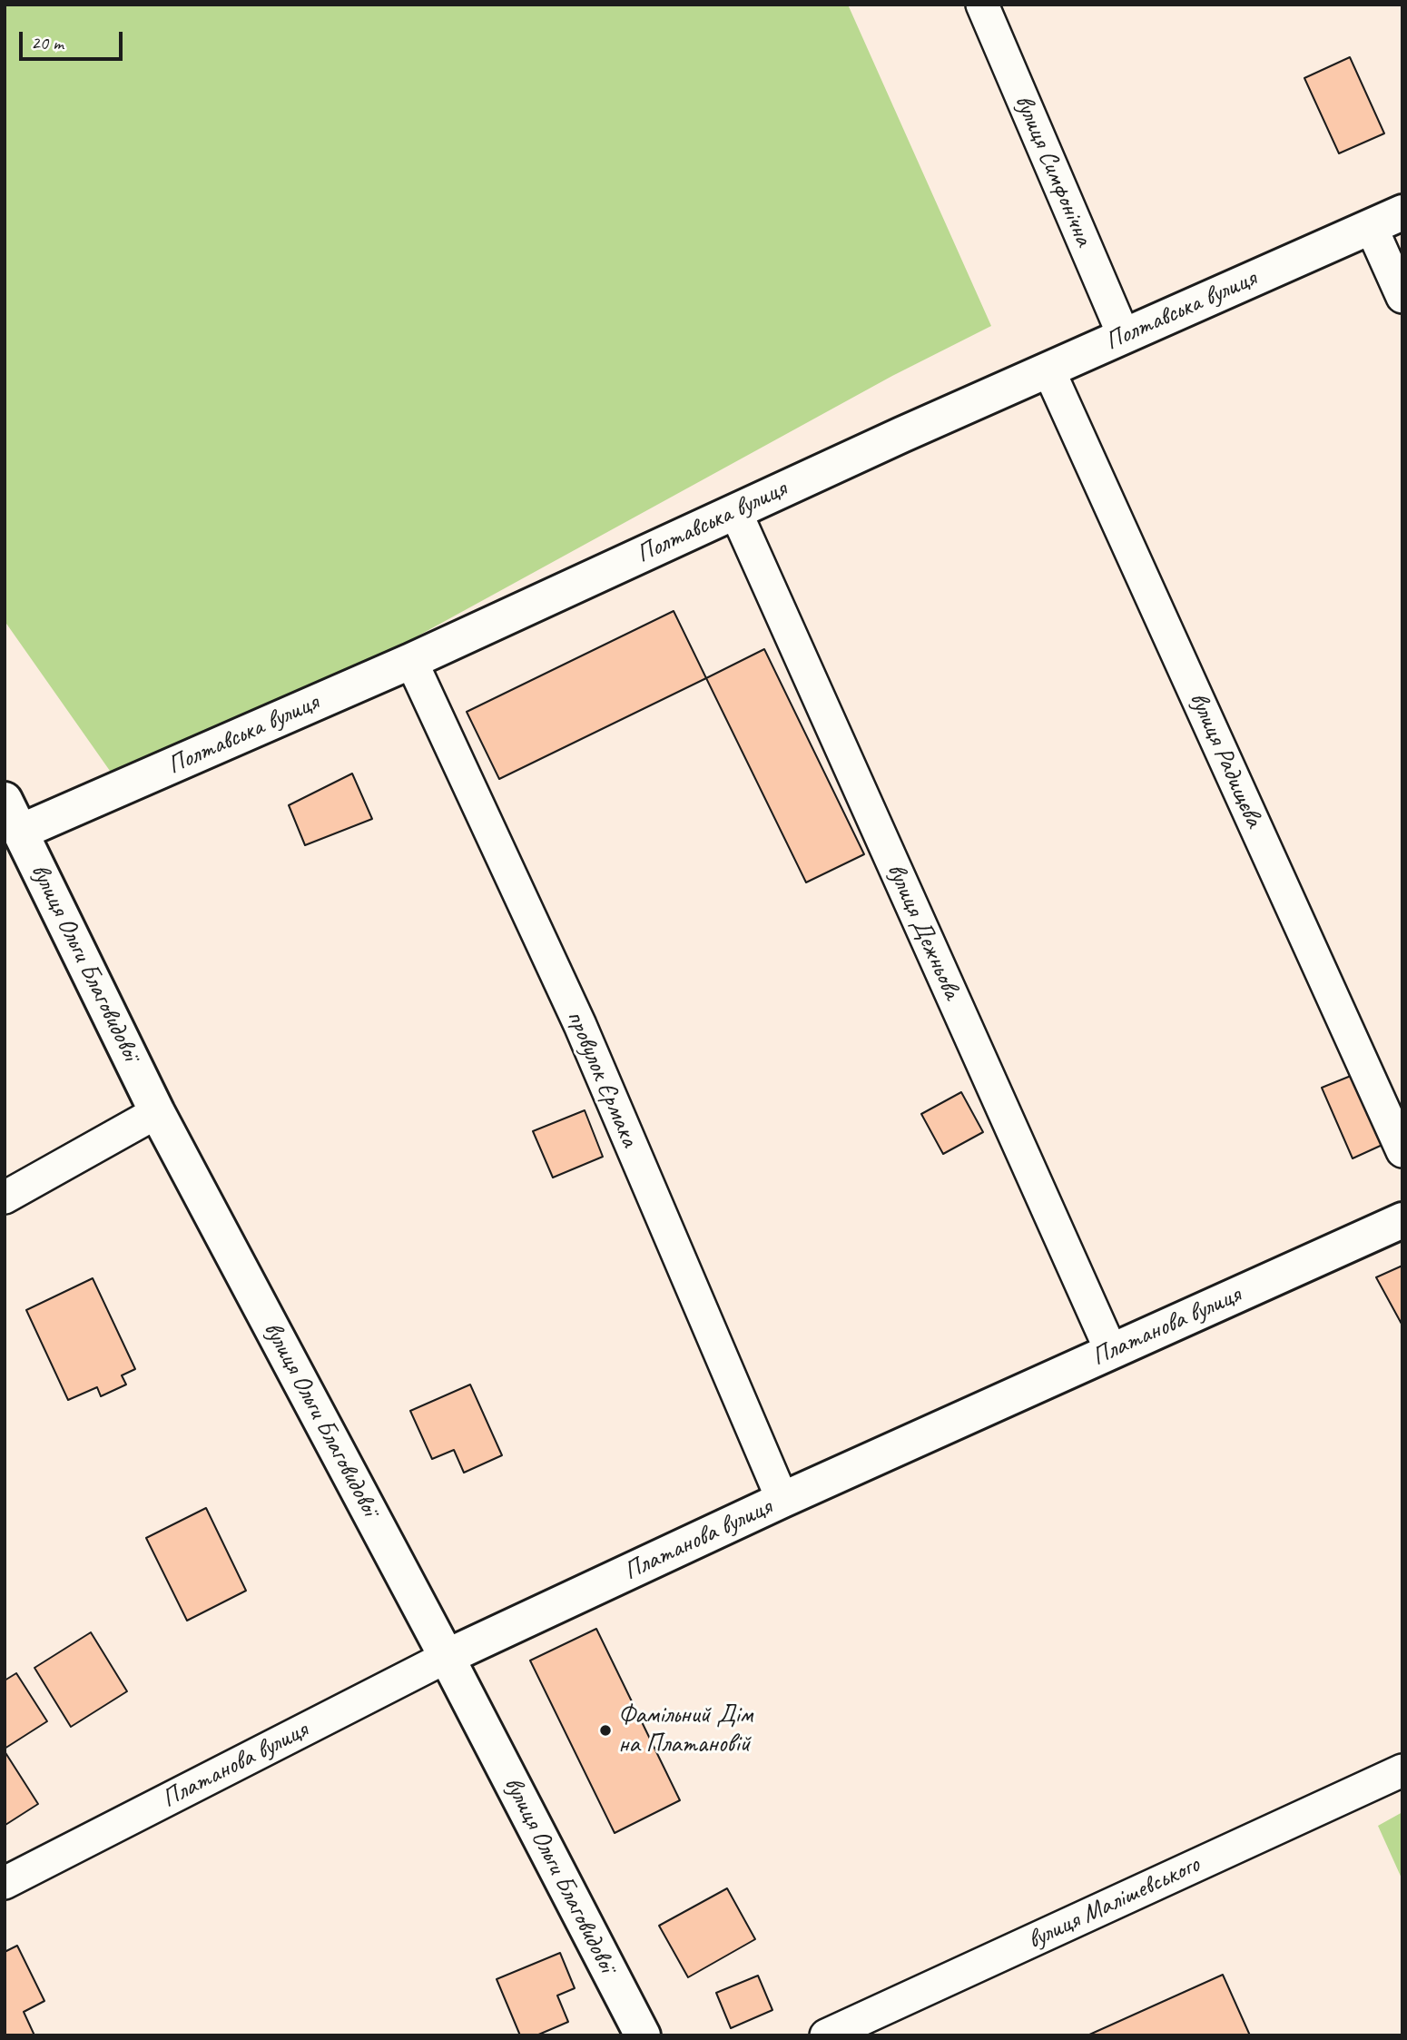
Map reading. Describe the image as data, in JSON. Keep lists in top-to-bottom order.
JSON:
{
  "streets": {
    "street": [
      "вулиця Симфонічна",
      "Полтавська вулиця",
      "вулиця Радищєва",
      "вулиця Дежньова",
      "вулиця Ольги Благовидової",
      "провулок Єрмака",
      "Платанова вулиця",
      "вулиця Малішевського"
    ]
  },
  "crossings": [
    ["вулиця Симфонічна", "Полтавська вулиця"],
    ["Полтавська вулиця", "вулиця Радищєва"],
    ["Полтавська вулиця", "вулиця Дежньова"],
    ["Полтавська вулиця", "вулиця Ольги Благовидової"],
    ["Полтавська вулиця", "провулок Єрмака"],
    ["вулиця Дежньова", "Платанова вулиця"],
    ["вулиця Ольги Благовидової", "Платанова вулиця"],
    ["провулок Єрмака", "Платанова вулиця"]
  ],
  "places": ["Фамільний Дім на Платановій"],
  "scale_bar": "20 m"
}
